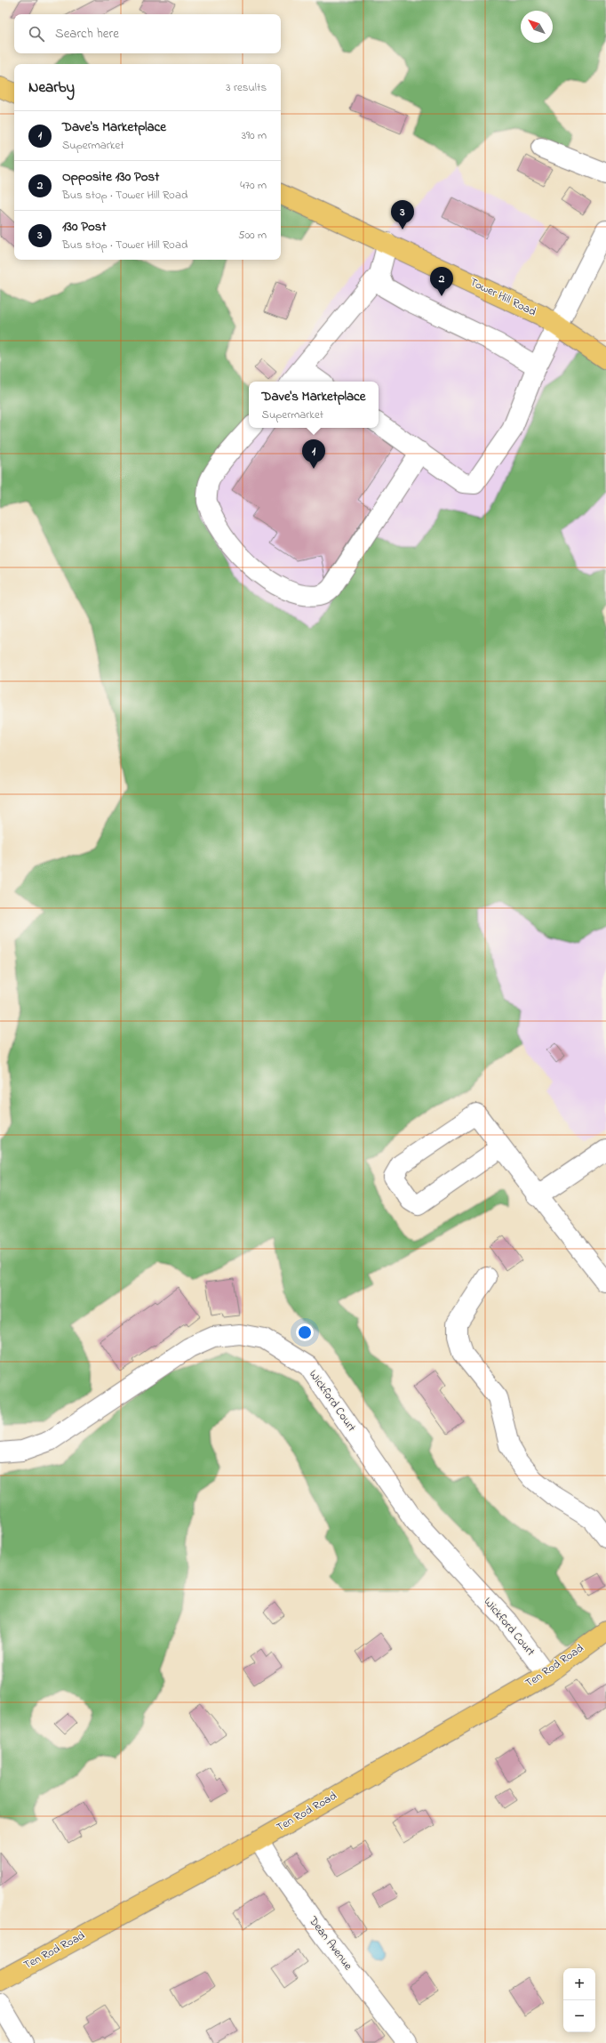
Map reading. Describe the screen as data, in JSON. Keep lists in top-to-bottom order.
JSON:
{
  "streets": {
    "main road": ["Tower Hill Road", "Ten Rod Road"],
    "street": ["Wickford Court", "Dean Avenue"]
  },
  "crossings": [
    ["Wickford Court", "Ten Rod Road"],
    ["Ten Rod Road", "Dean Avenue"]
  ],
  "north": "top left",
  "page": {
    "search": "Search here",
    "heading": ["Nearby", "3 results"],
    "list": [
      {
        "mark": "1",
        "name": "Dave's Marketplace",
        "note": "Supermarket",
        "value": "390 m"
      },
      {
        "mark": "2",
        "name": "Opposite 130 Post",
        "note": "Bus stop · Tower Hill Road",
        "value": "470 m"
      },
      {
        "mark": "3",
        "name": "130 Post",
        "note": "Bus stop · Tower Hill Road",
        "value": "500 m"
      }
    ],
    "pins": ["3", "2", "1"],
    "popup": ["Dave's Marketplace", "Supermarket"],
    "map_buttons": ["+", "−"]
  }
}
